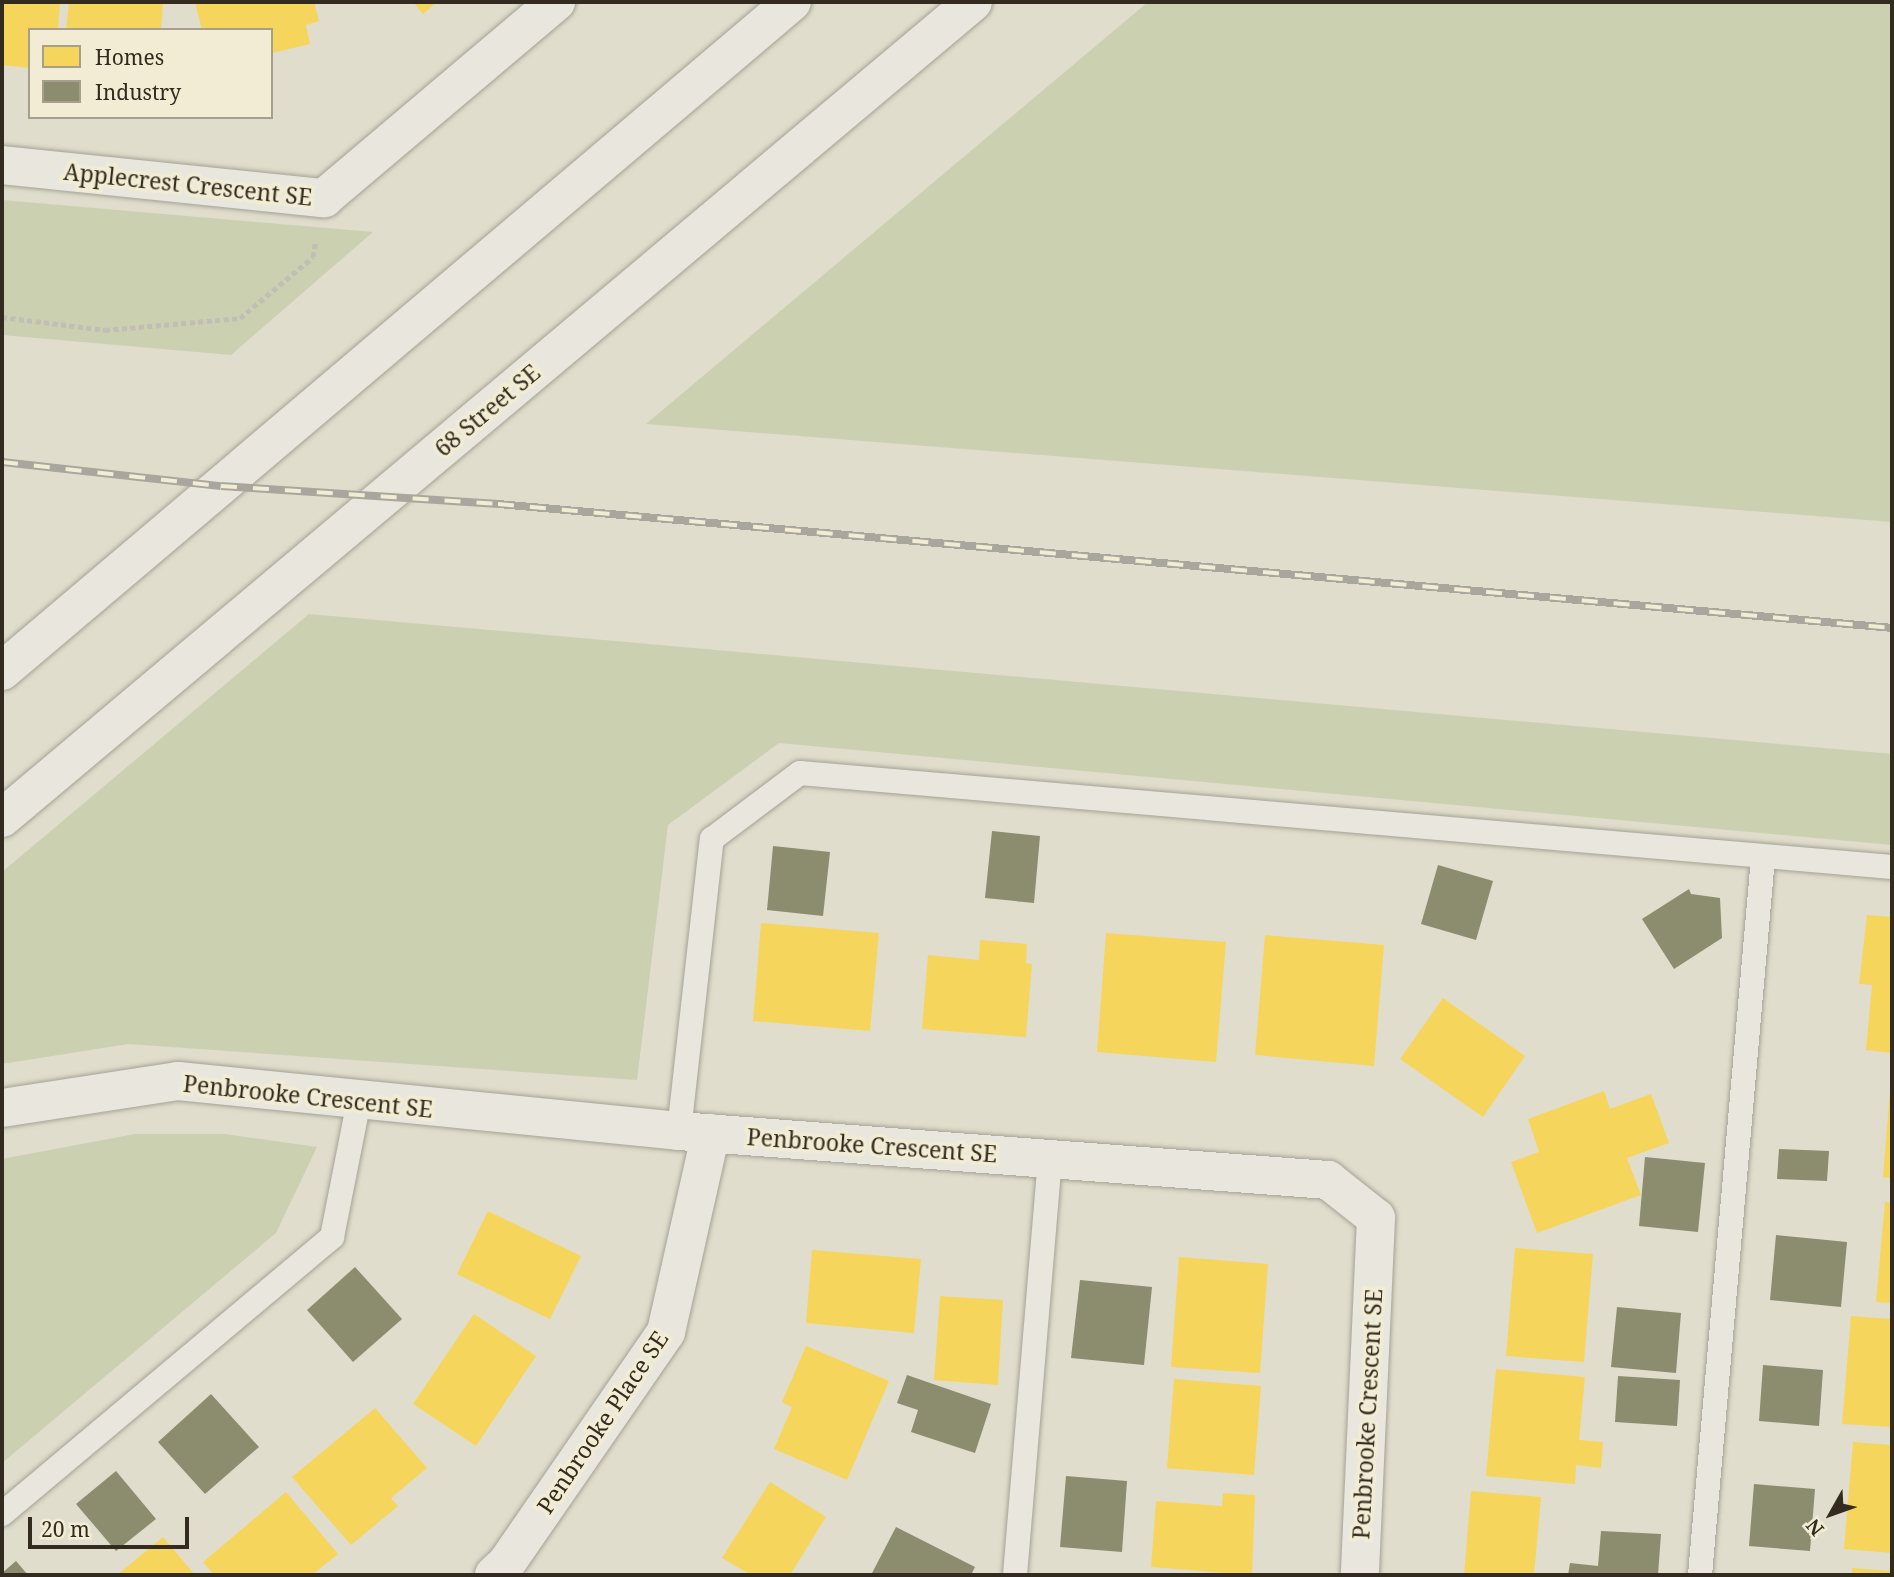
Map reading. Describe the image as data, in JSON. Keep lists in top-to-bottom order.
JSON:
{
  "streets": {
    "street": [
      "Applecrest Crescent SE",
      "68 Street SE",
      "Penbrooke Crescent SE",
      "Penbrooke Place SE"
    ]
  },
  "crossings": [
    ["Penbrooke Crescent SE", "Penbrooke Place SE"]
  ],
  "legend": ["Homes", "Industry"],
  "scale_bar": "20 m",
  "north": "bottom left"
}
